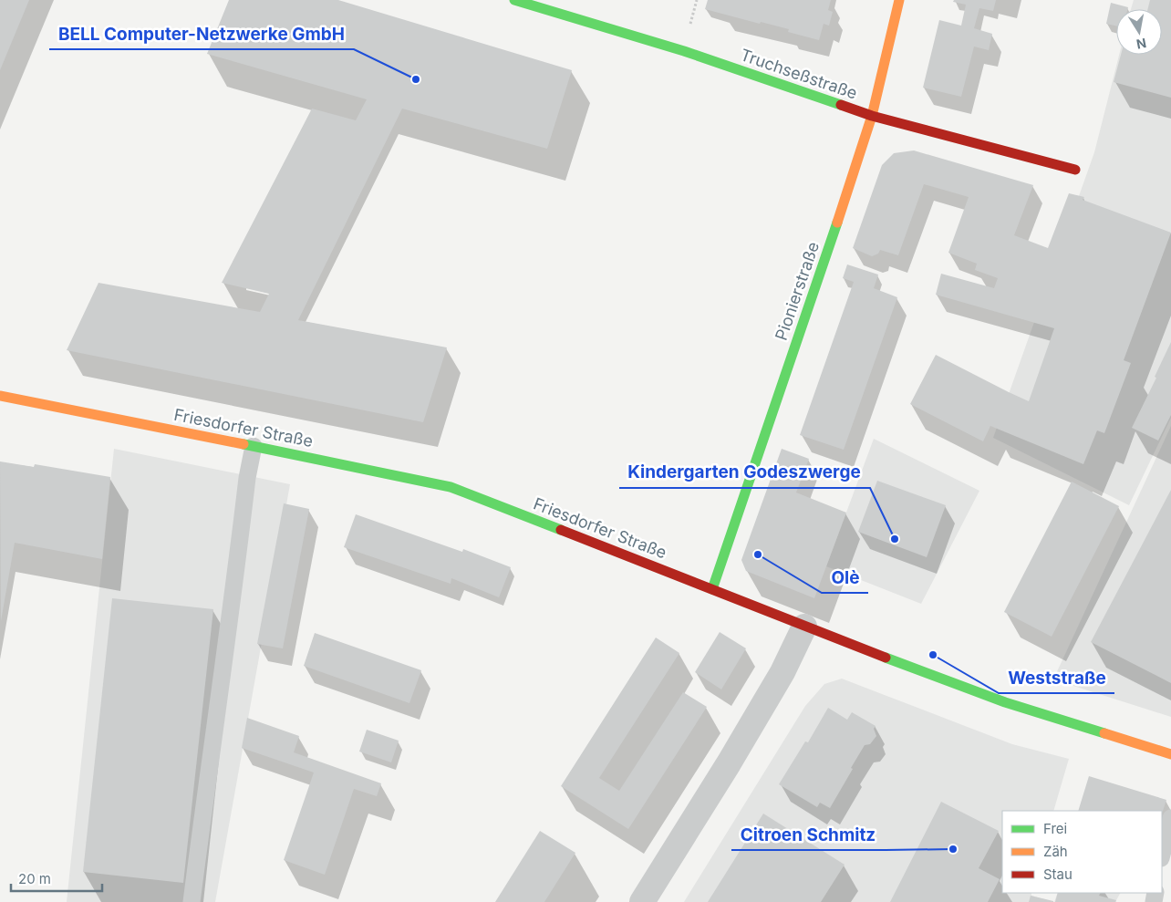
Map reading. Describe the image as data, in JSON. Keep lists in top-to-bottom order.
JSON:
{
  "streets": {
    "street": ["Truchseßstraße", "Pionierstraße", "Friesdorfer Straße"]
  },
  "crossings": [
    ["Truchseßstraße", "Pionierstraße"],
    ["Pionierstraße", "Friesdorfer Straße"]
  ],
  "places": [
    "BELL Computer-Netzwerke GmbH",
    "Kindergarten Godeszwerge",
    "Olè",
    "Weststraße",
    "Citroen Schmitz"
  ],
  "legend": ["Frei", "Zäh", "Stau"],
  "scale_bar": "20 m",
  "north": "bottom"
}
